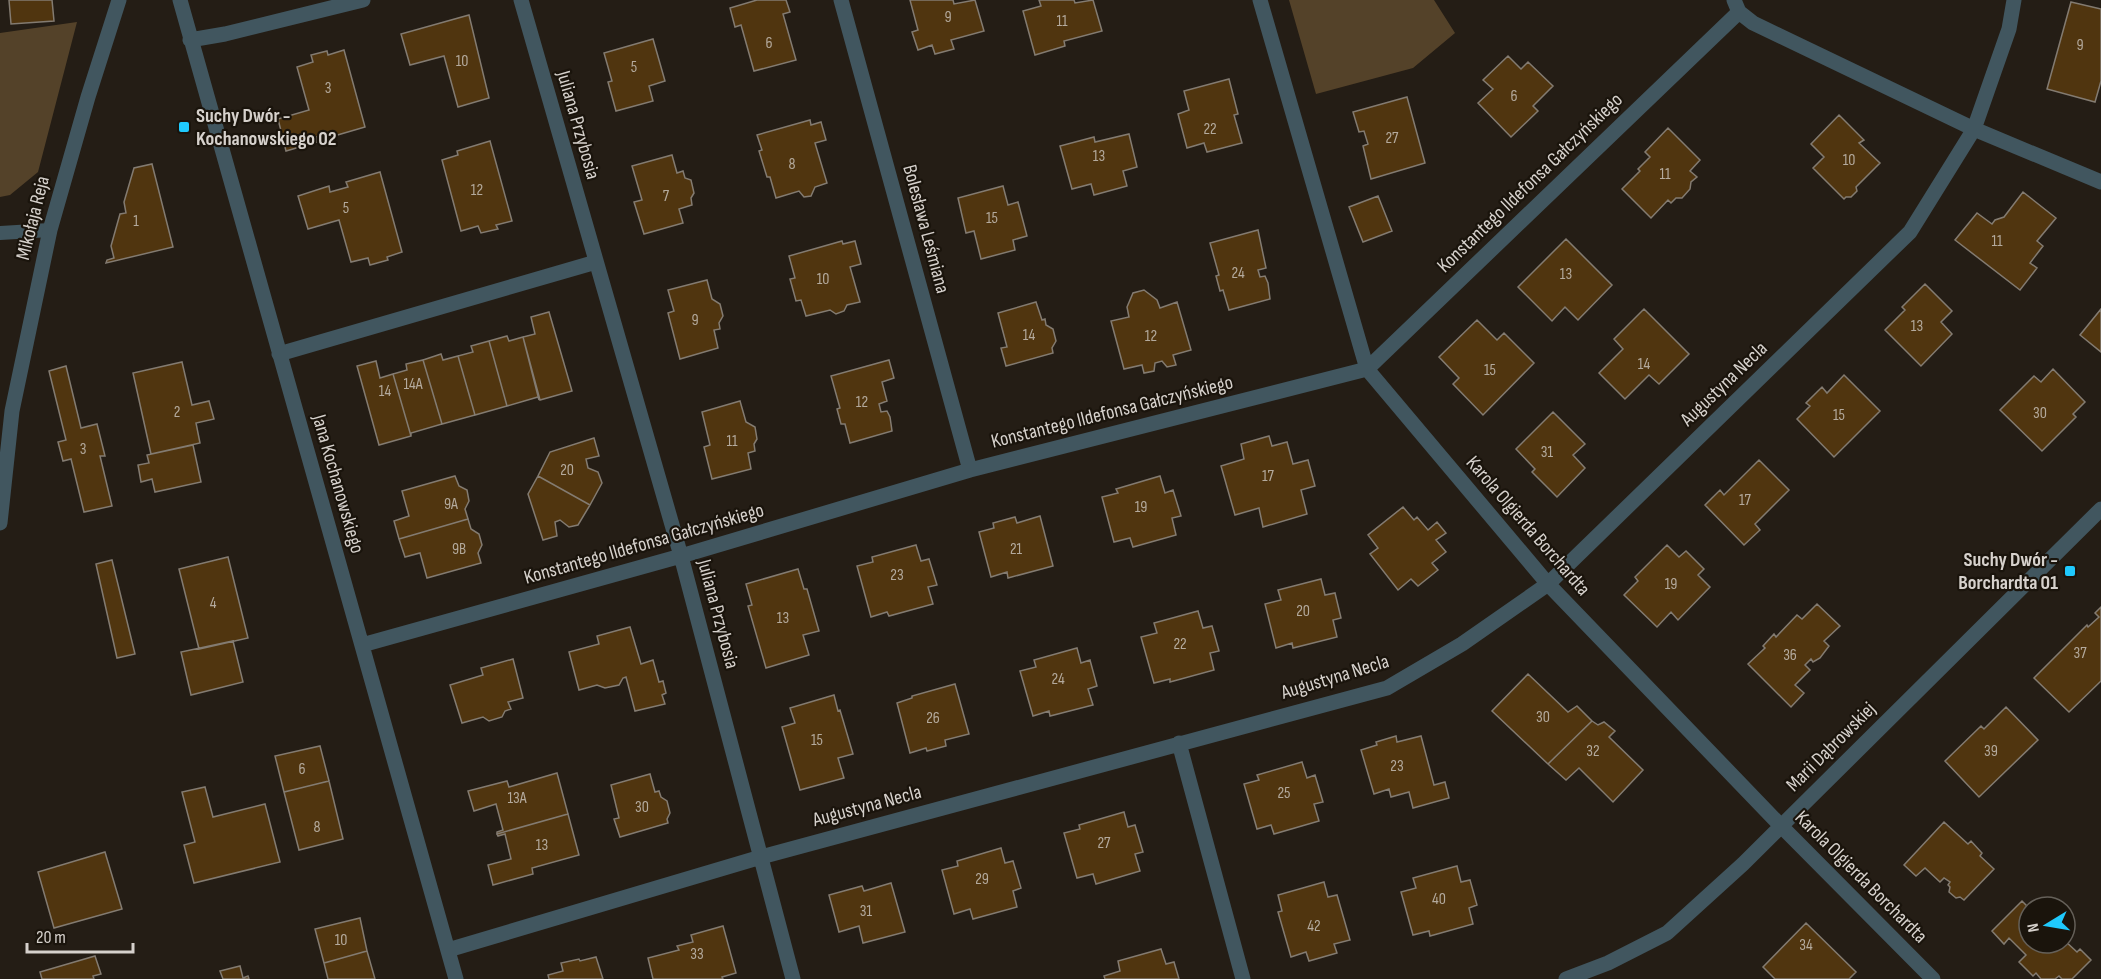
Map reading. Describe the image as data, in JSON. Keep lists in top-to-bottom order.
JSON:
{
  "streets": {
    "street": [
      "Juliana Przybosia",
      "Konstantego Ildefonsa Gałczyńskiego",
      "Mikołaja Reja",
      "Bolesława Leśmiana",
      "Augustyna Necla",
      "Jana Kochanowskiego",
      "Karola Olgierda Borchardta",
      "Marii Dąbrowskiej"
    ]
  },
  "crossings": [
    ["Juliana Przybosia", "Konstantego Ildefonsa Gałczyńskiego"],
    ["Juliana Przybosia", "Augustyna Necla"],
    ["Konstantego Ildefonsa Gałczyńskiego", "Bolesława Leśmiana"],
    ["Konstantego Ildefonsa Gałczyńskiego", "Jana Kochanowskiego"],
    ["Konstantego Ildefonsa Gałczyńskiego", "Karola Olgierda Borchardta"],
    ["Augustyna Necla", "Jana Kochanowskiego"],
    ["Augustyna Necla", "Karola Olgierda Borchardta"],
    ["Karola Olgierda Borchardta", "Marii Dąbrowskiej"]
  ],
  "places": {
    "transit": ["Suchy Dwór - Kochanowskiego 02", "Suchy Dwór - Borchardta 01"]
  },
  "house_numbers": [
    "9",
    "11",
    "6",
    "9",
    "10",
    "5",
    "3",
    "6",
    "22",
    "27",
    "13",
    "10",
    "8",
    "11",
    "12",
    "7",
    "5",
    "15",
    "1",
    "11",
    "24",
    "13",
    "10",
    "9",
    "13",
    "14",
    "12",
    "14",
    "15",
    "14A",
    "14",
    "12",
    "2",
    "30",
    "15",
    "11",
    "3",
    "31",
    "20",
    "17",
    "17",
    "9A",
    "19",
    "9B",
    "21",
    "23",
    "19",
    "4",
    "20",
    "13",
    "22",
    "37",
    "36",
    "24",
    "30",
    "26",
    "15",
    "32",
    "39",
    "23",
    "6",
    "25",
    "13A",
    "30",
    "8",
    "27",
    "13",
    "29",
    "40",
    "31",
    "42",
    "10",
    "34",
    "33"
  ],
  "scale_bar": "20 m",
  "north": "left"
}
